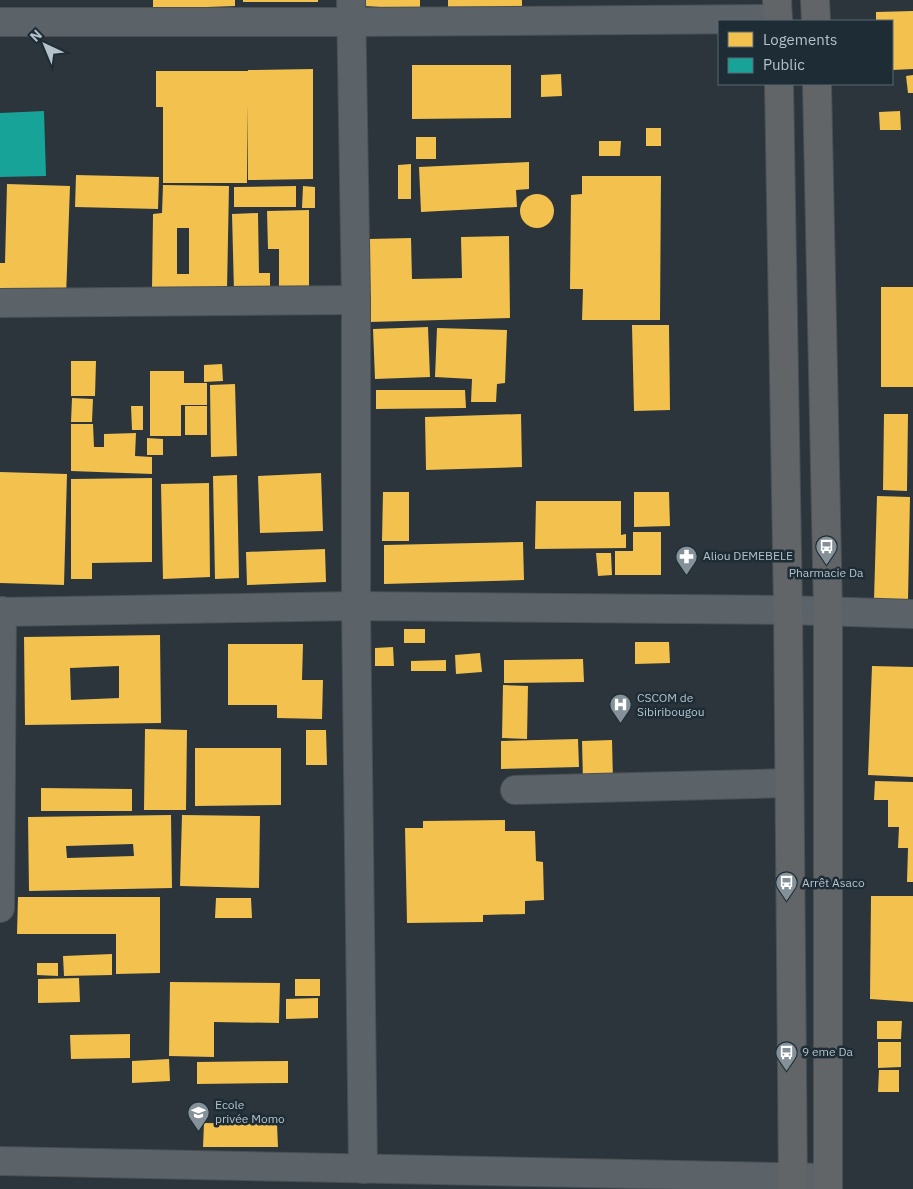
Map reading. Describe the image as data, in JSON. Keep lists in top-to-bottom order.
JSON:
{
  "places": {
    "bus stop": ["Pharmacie Da", "Arrêt Asaco", "9 eme Da"],
    "pharmacy": ["Aliou DEMEBELE"],
    "hospital": ["CSCOM de Sibiribougou"],
    "school or university": ["Ecole privée Momo"]
  },
  "legend": ["Logements", "Public"],
  "north": "top left"
}
